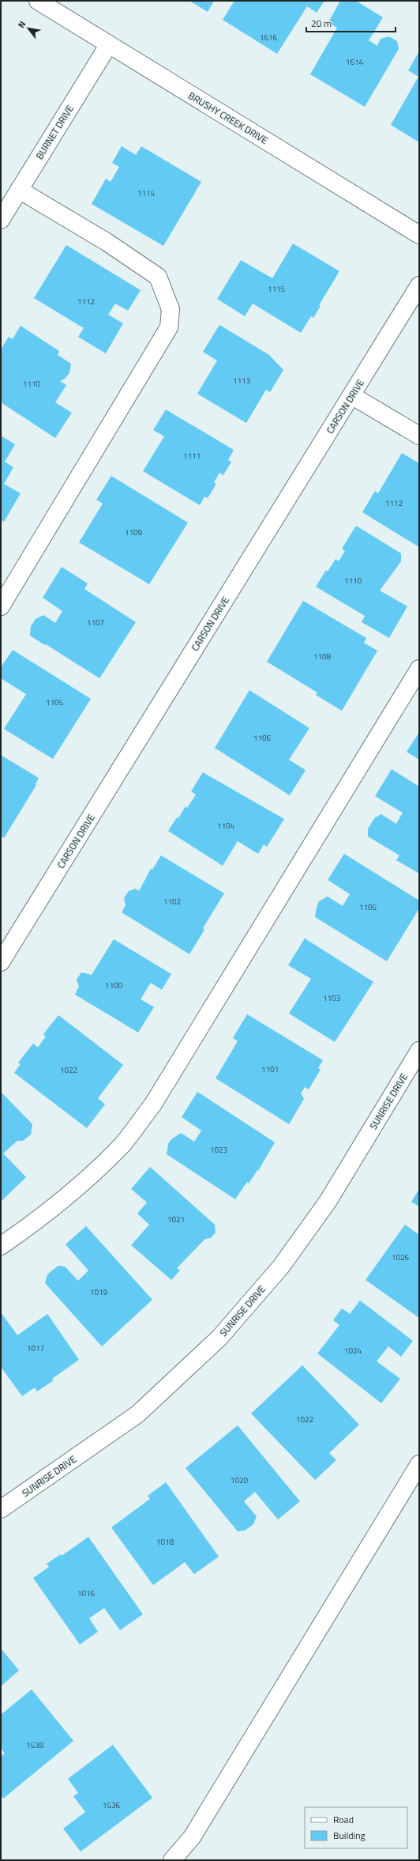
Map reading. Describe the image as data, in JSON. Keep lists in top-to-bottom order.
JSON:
{
  "streets": {
    "street": [
      "BRUSHY CREEK DRIVE",
      "BURNET DRIVE",
      "CARSON DRIVE",
      "SUNRISE DRIVE"
    ]
  },
  "crossings": [
    ["BRUSHY CREEK DRIVE", "BURNET DRIVE"]
  ],
  "house_numbers": [
    "1616",
    "1614",
    "1114",
    "1115",
    "1112",
    "1113",
    "1110",
    "1111",
    "1112",
    "1109",
    "1110",
    "1107",
    "1108",
    "1105",
    "1106",
    "1104",
    "1102",
    "1105",
    "1100",
    "1103",
    "1101",
    "1022",
    "1023",
    "1021",
    "1026",
    "1019",
    "1017",
    "1024",
    "1022",
    "1020",
    "1018",
    "1016",
    "1538",
    "1536"
  ],
  "legend": ["Road", "Building"],
  "scale_bar": "20 m",
  "north": "top left"
}
